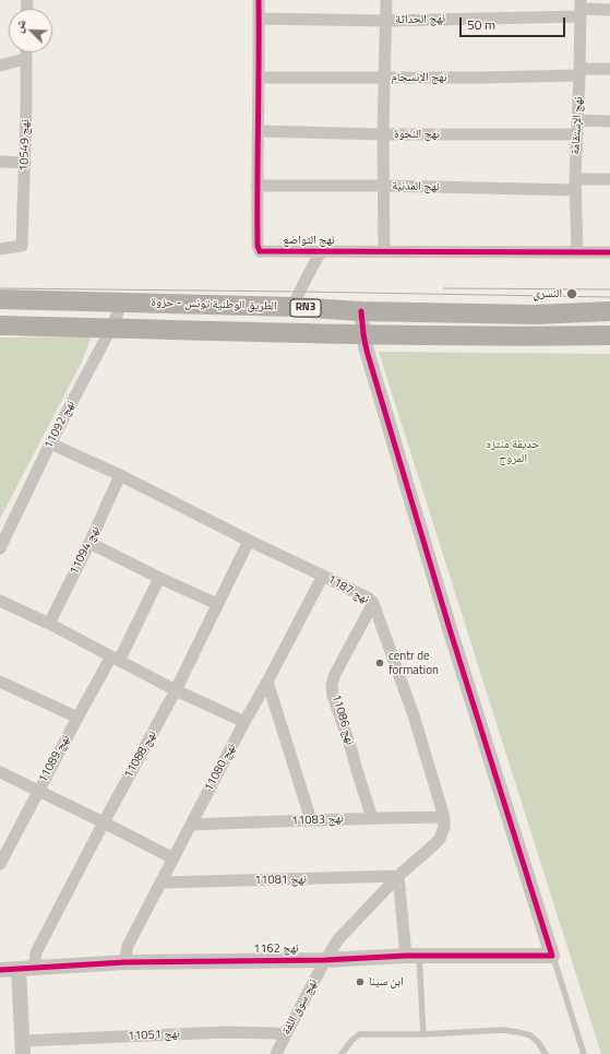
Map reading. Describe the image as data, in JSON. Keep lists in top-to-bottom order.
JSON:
{
  "streets": {
    "highway": ["الطريق الوطنية تونس - حزوة", "RN3"],
    "street": [
      "نهج الحداثة",
      "نهج الإنسجام",
      "نهج الإستقامة",
      "نهج النخوة",
      "نهج 10549",
      "نهج المدنية",
      "نهج التواضع",
      "نهج 11092",
      "نهج 11094",
      "نهج 1187",
      "نهج 11086",
      "نهج 11088",
      "نهج 11089",
      "نهج 11080",
      "نهج 11083",
      "نهج 11081",
      "نهج 1162",
      "نهج سوق اللفة",
      "نهج 11051"
    ]
  },
  "crossings": [
    ["نهج الحداثة", "نهج الإستقامة"],
    ["نهج الحداثة", "نهج التواضع"],
    ["نهج الإنسجام", "نهج الإستقامة"],
    ["نهج الإنسجام", "نهج التواضع"],
    ["نهج الإستقامة", "نهج النخوة"],
    ["نهج الإستقامة", "نهج المدنية"],
    ["نهج الإستقامة", "نهج التواضع"],
    ["نهج النخوة", "نهج التواضع"],
    ["نهج المدنية", "نهج التواضع"],
    ["الطريق الوطنية تونس - حزوة", "نهج 11092"],
    ["RN3", "نهج 11092"],
    ["نهج 11092", "نهج 1187"],
    ["نهج 11094", "نهج 1187"],
    ["نهج 1187", "نهج 11086"],
    ["نهج 1187", "نهج 11088"],
    ["نهج 1187", "نهج 11080"],
    ["نهج 1187", "نهج 11083"],
    ["نهج 1187", "نهج 11081"],
    ["نهج 1187", "نهج 1162"],
    ["نهج 1187", "نهج سوق اللفة"],
    ["نهج 11086", "نهج 11083"],
    ["نهج 11088", "نهج 1162"],
    ["نهج 11080", "نهج 11083"],
    ["نهج 11080", "نهج 11081"],
    ["نهج 11080", "نهج 1162"],
    ["نهج 1162", "نهج سوق اللفة"],
    ["نهج سوق اللفة", "نهج 11051"]
  ],
  "parks": ["حديقة منتزه المروج"],
  "places": ["النسري", "centr de formation", "ابن سينا"],
  "scale_bar": "50 m",
  "north": "top left"
}
